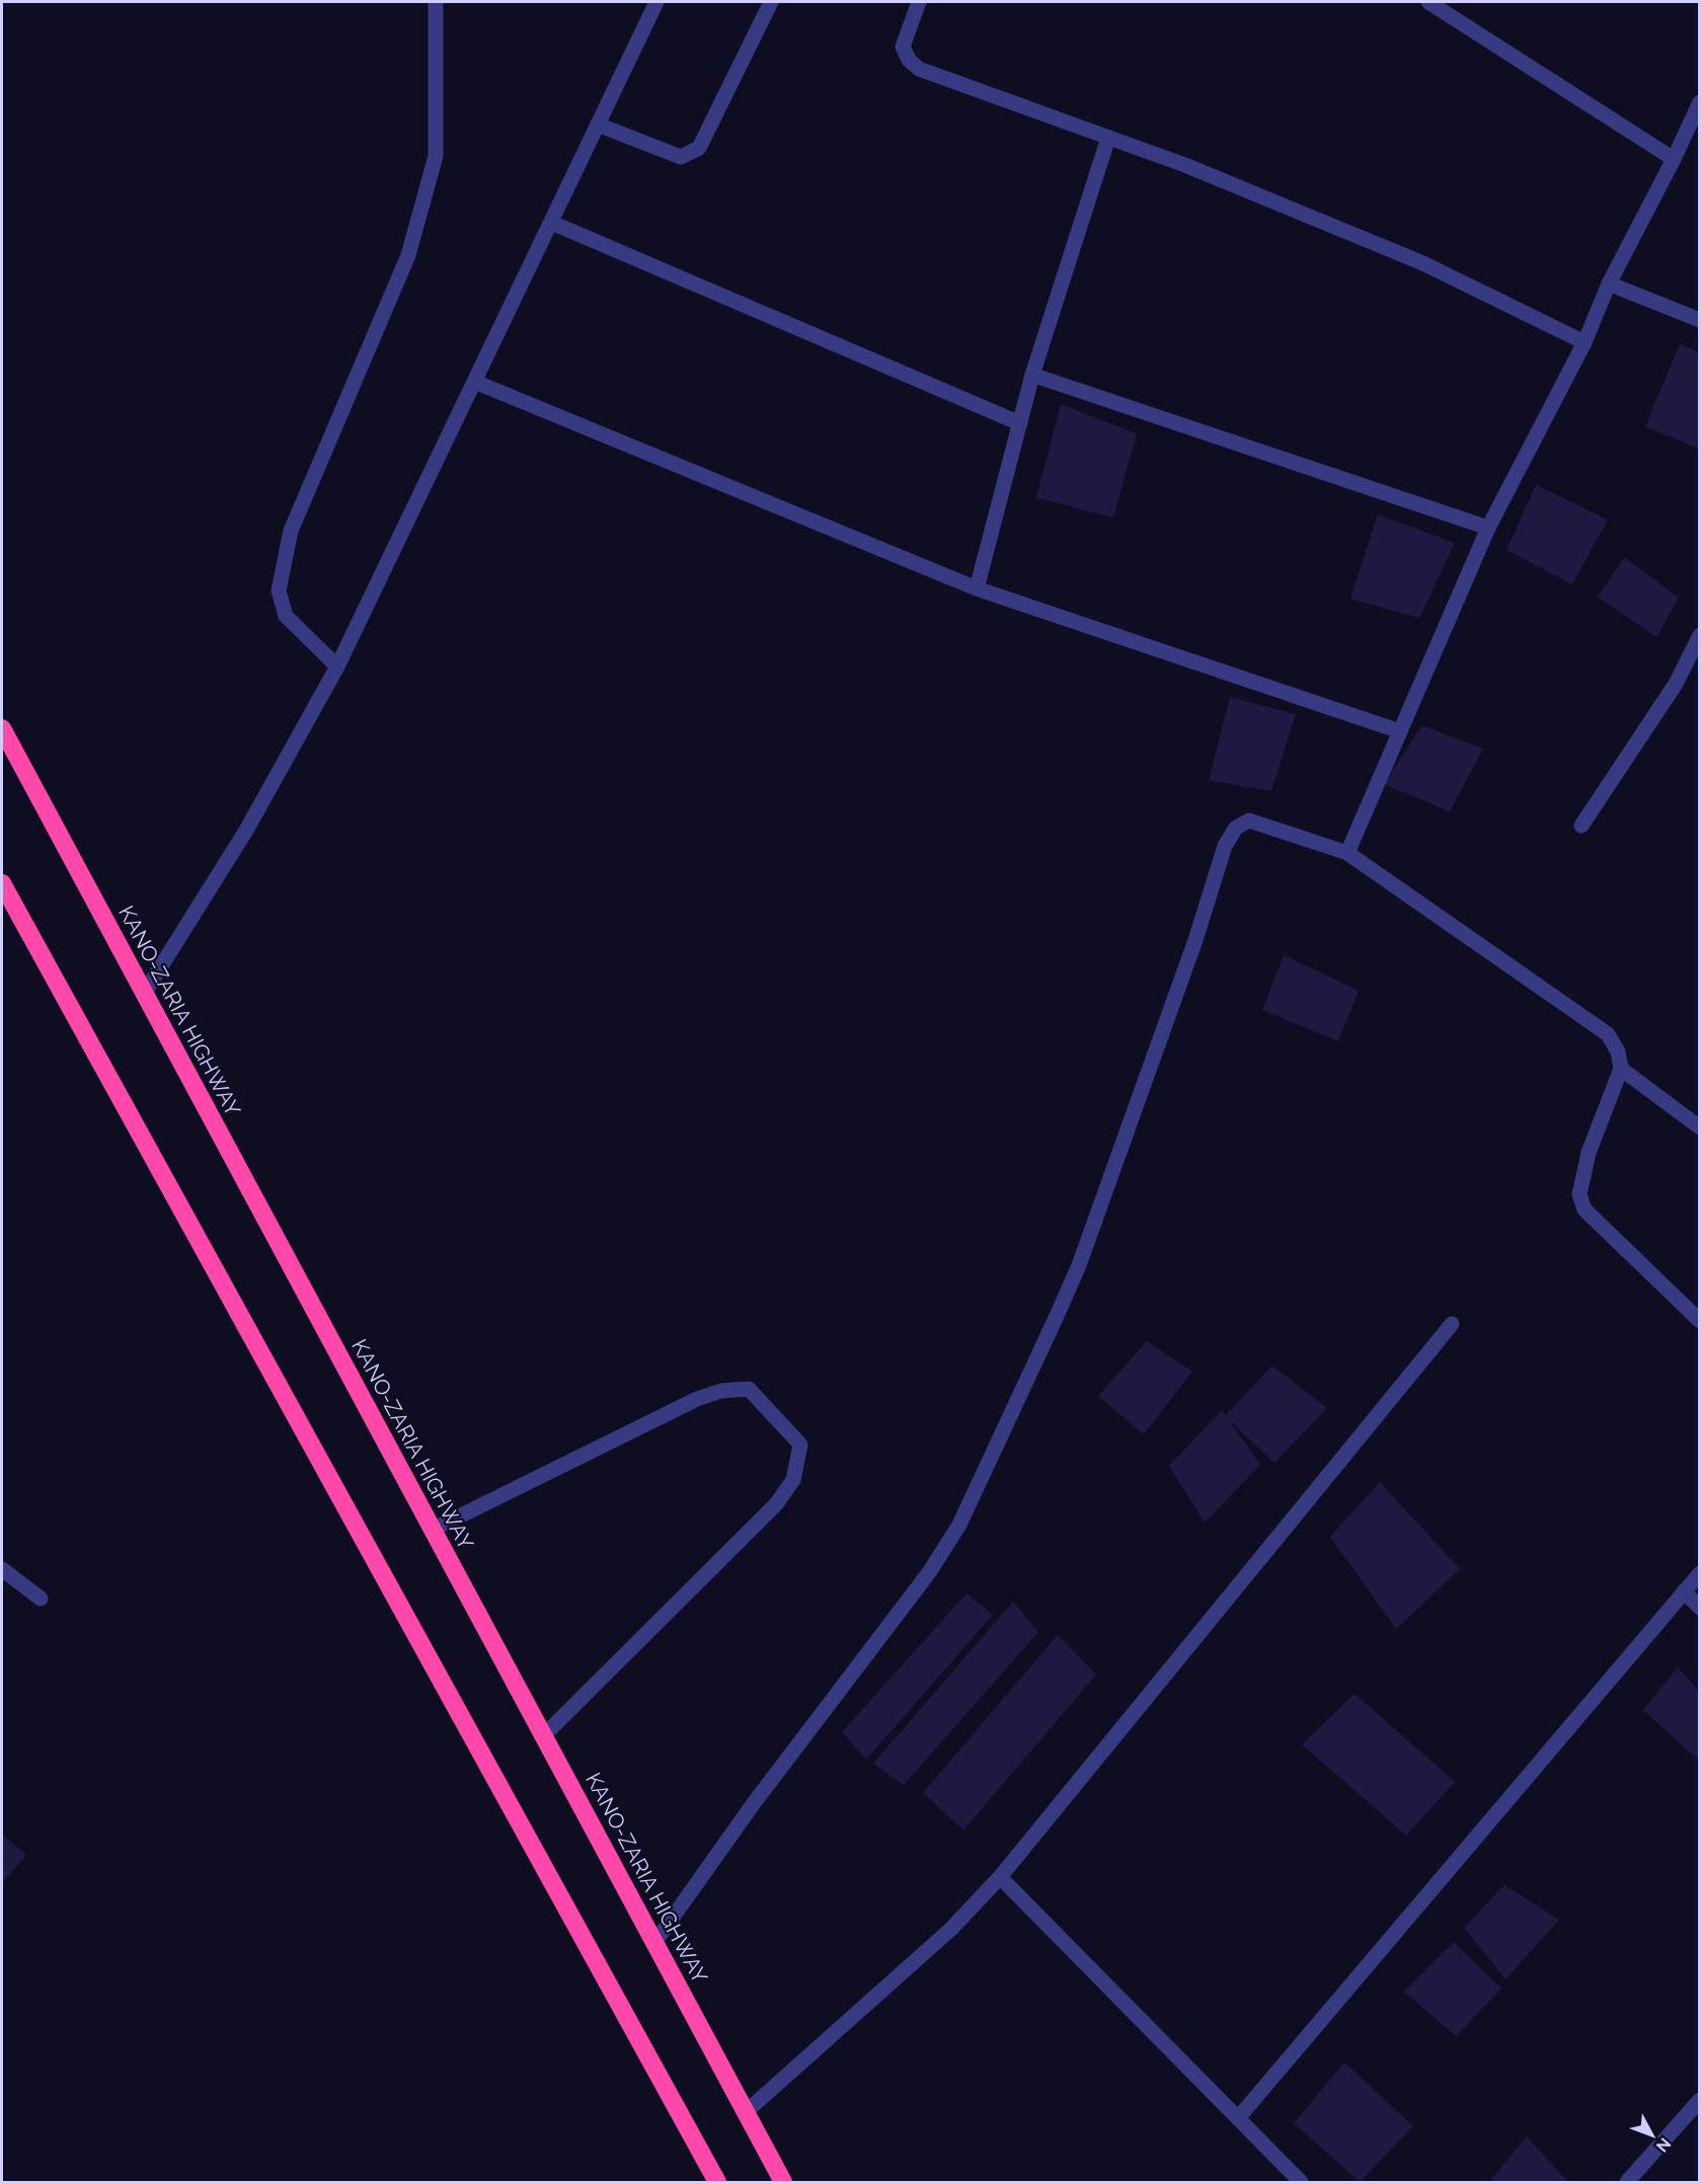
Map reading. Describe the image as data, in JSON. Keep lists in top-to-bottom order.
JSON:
{
  "streets": {
    "highway": ["KANO-ZARIA HIGHWAY"]
  },
  "north": "bottom right"
}
